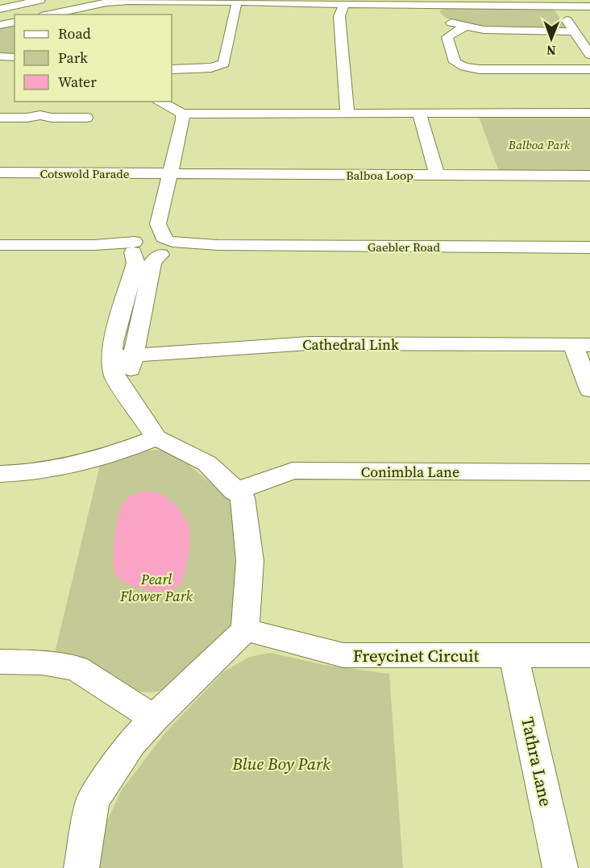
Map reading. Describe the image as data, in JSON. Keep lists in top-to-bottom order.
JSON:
{
  "streets": {
    "street": [
      "Cotswold Parade",
      "Balboa Loop",
      "Gaebler Road",
      "Cathedral Link",
      "Conimbla Lane",
      "Freycinet Circuit",
      "Tathra Lane"
    ]
  },
  "crossings": [
    ["Cotswold Parade", "Balboa Loop"],
    ["Freycinet Circuit", "Tathra Lane"]
  ],
  "parks": ["Balboa Park", "Pearl Flower Park", "Blue Boy Park"],
  "legend": ["Road", "Park", "Water"],
  "north": "bottom"
}
